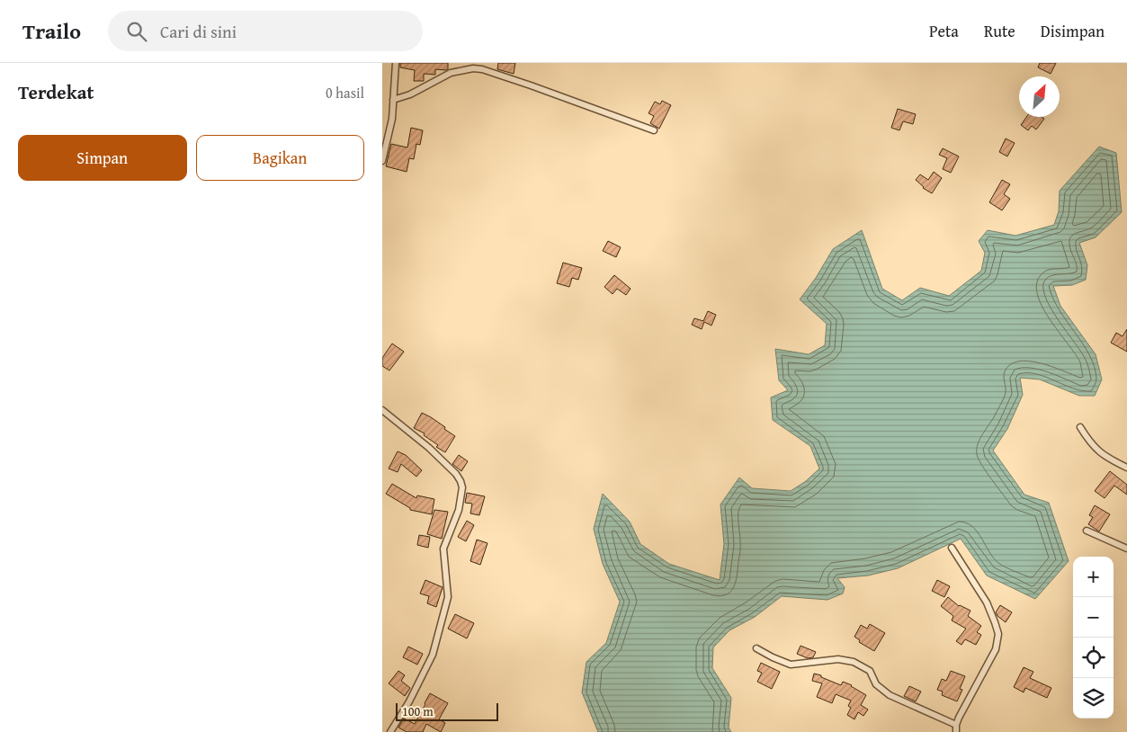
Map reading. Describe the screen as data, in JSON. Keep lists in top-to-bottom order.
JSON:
{
  "scale_bar": "100 m",
  "north": "top right",
  "page": {
    "header": "Trailo",
    "search": "Cari di sini",
    "nav": ["Peta", "Rute", "Disimpan"],
    "heading": ["Terdekat", "0 hasil"],
    "buttons": ["Simpan", "Bagikan"],
    "map_buttons": ["+", "−"],
    "scale": "100 m"
  }
}
